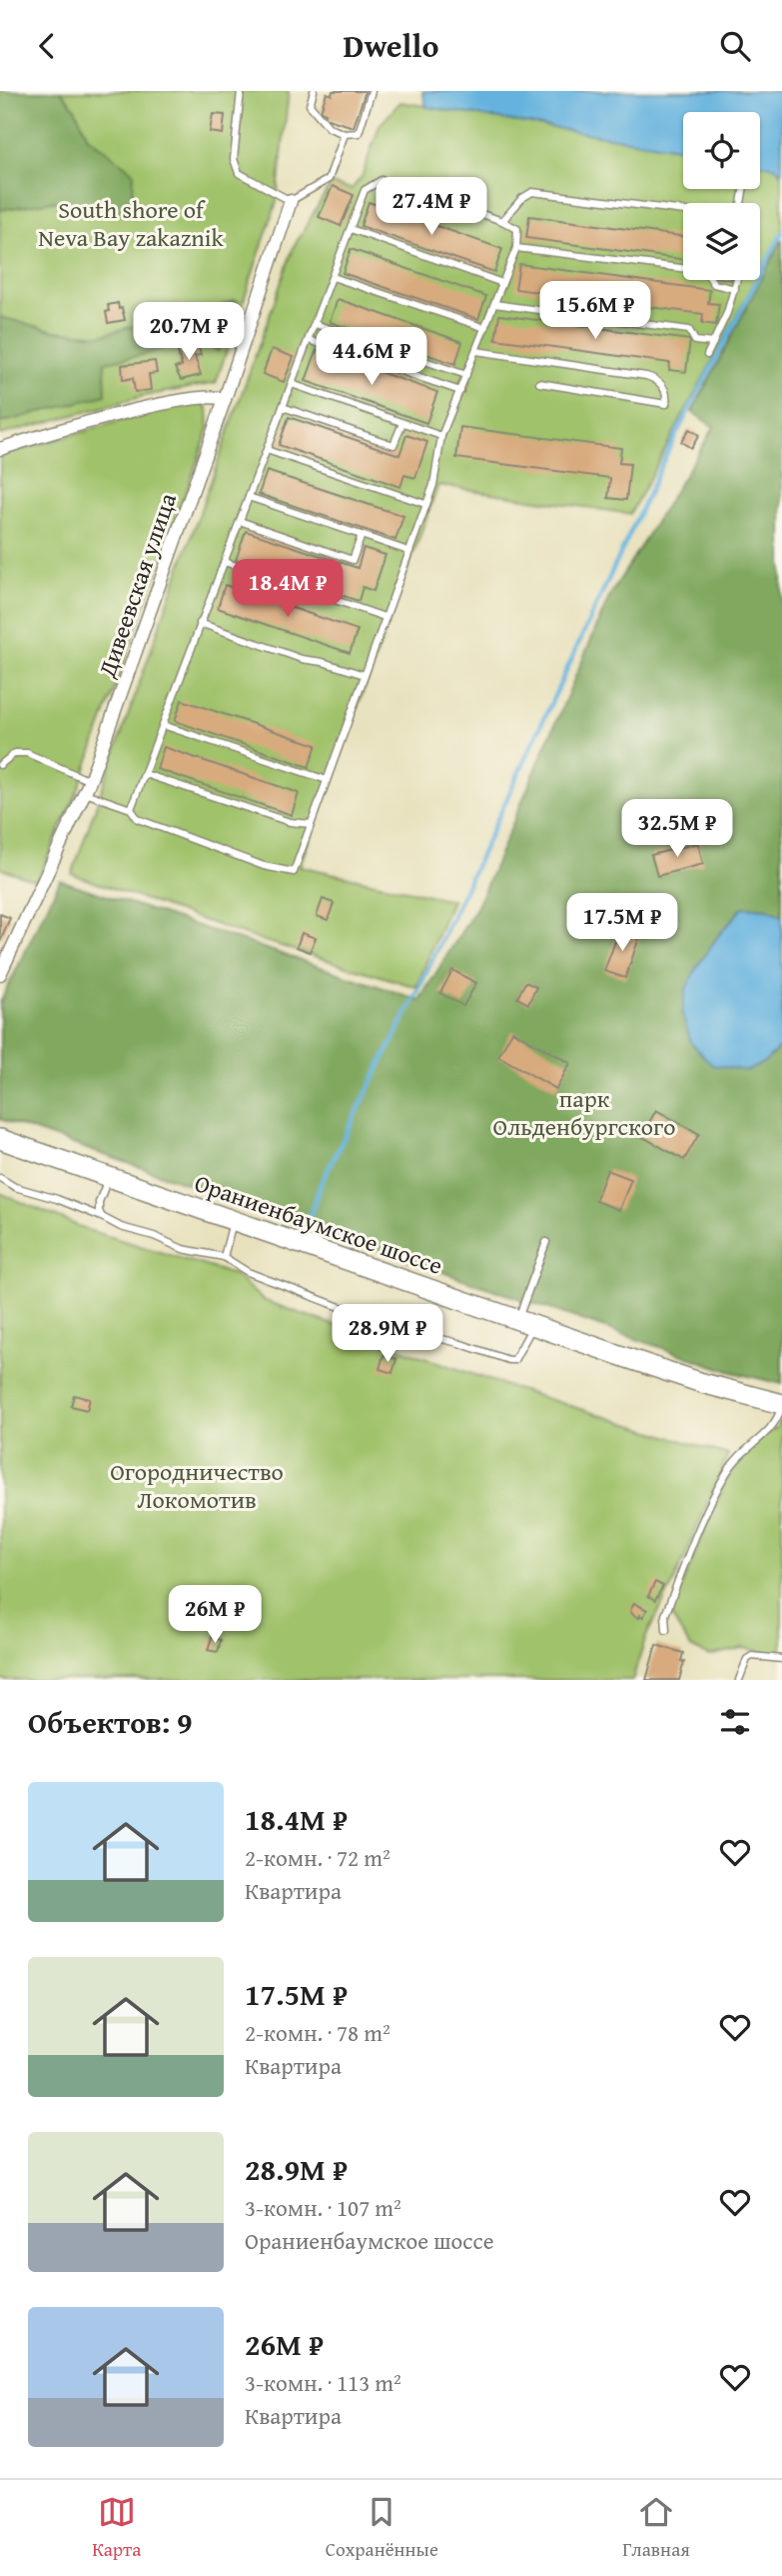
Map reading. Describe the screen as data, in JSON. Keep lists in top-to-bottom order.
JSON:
{
  "streets": {
    "main road": ["Ораниенбаумское шоссе"],
    "street": ["Дивеевская улица"]
  },
  "parks": ["South shore of Neva Bay zakaznik", "парк Ольденбургского", "Огородничество Локомотив"],
  "page": {
    "header": "Dwello",
    "price": [
      "27.4M ₽",
      "15.6M ₽",
      "20.7M ₽",
      "44.6M ₽",
      "18.4M ₽",
      "32.5M ₽",
      "17.5M ₽",
      "28.9M ₽",
      "26M ₽"
    ],
    "heading": "Объектов: 9",
    "list": [
      {
        "name": "18.4M ₽",
        "note": "2-комн. · 72 m² · Квартира"
      },
      {
        "name": "17.5M ₽",
        "note": "2-комн. · 78 m² · Квартира"
      },
      {
        "name": "28.9M ₽",
        "note": "3-комн. · 107 m² · Ораниенбаумское шоссе"
      },
      {
        "name": "26M ₽",
        "note": "3-комн. · 113 m² · Квартира"
      }
    ],
    "tabs": ["Карта", "Сохранённые", "Главная"]
  }
}
